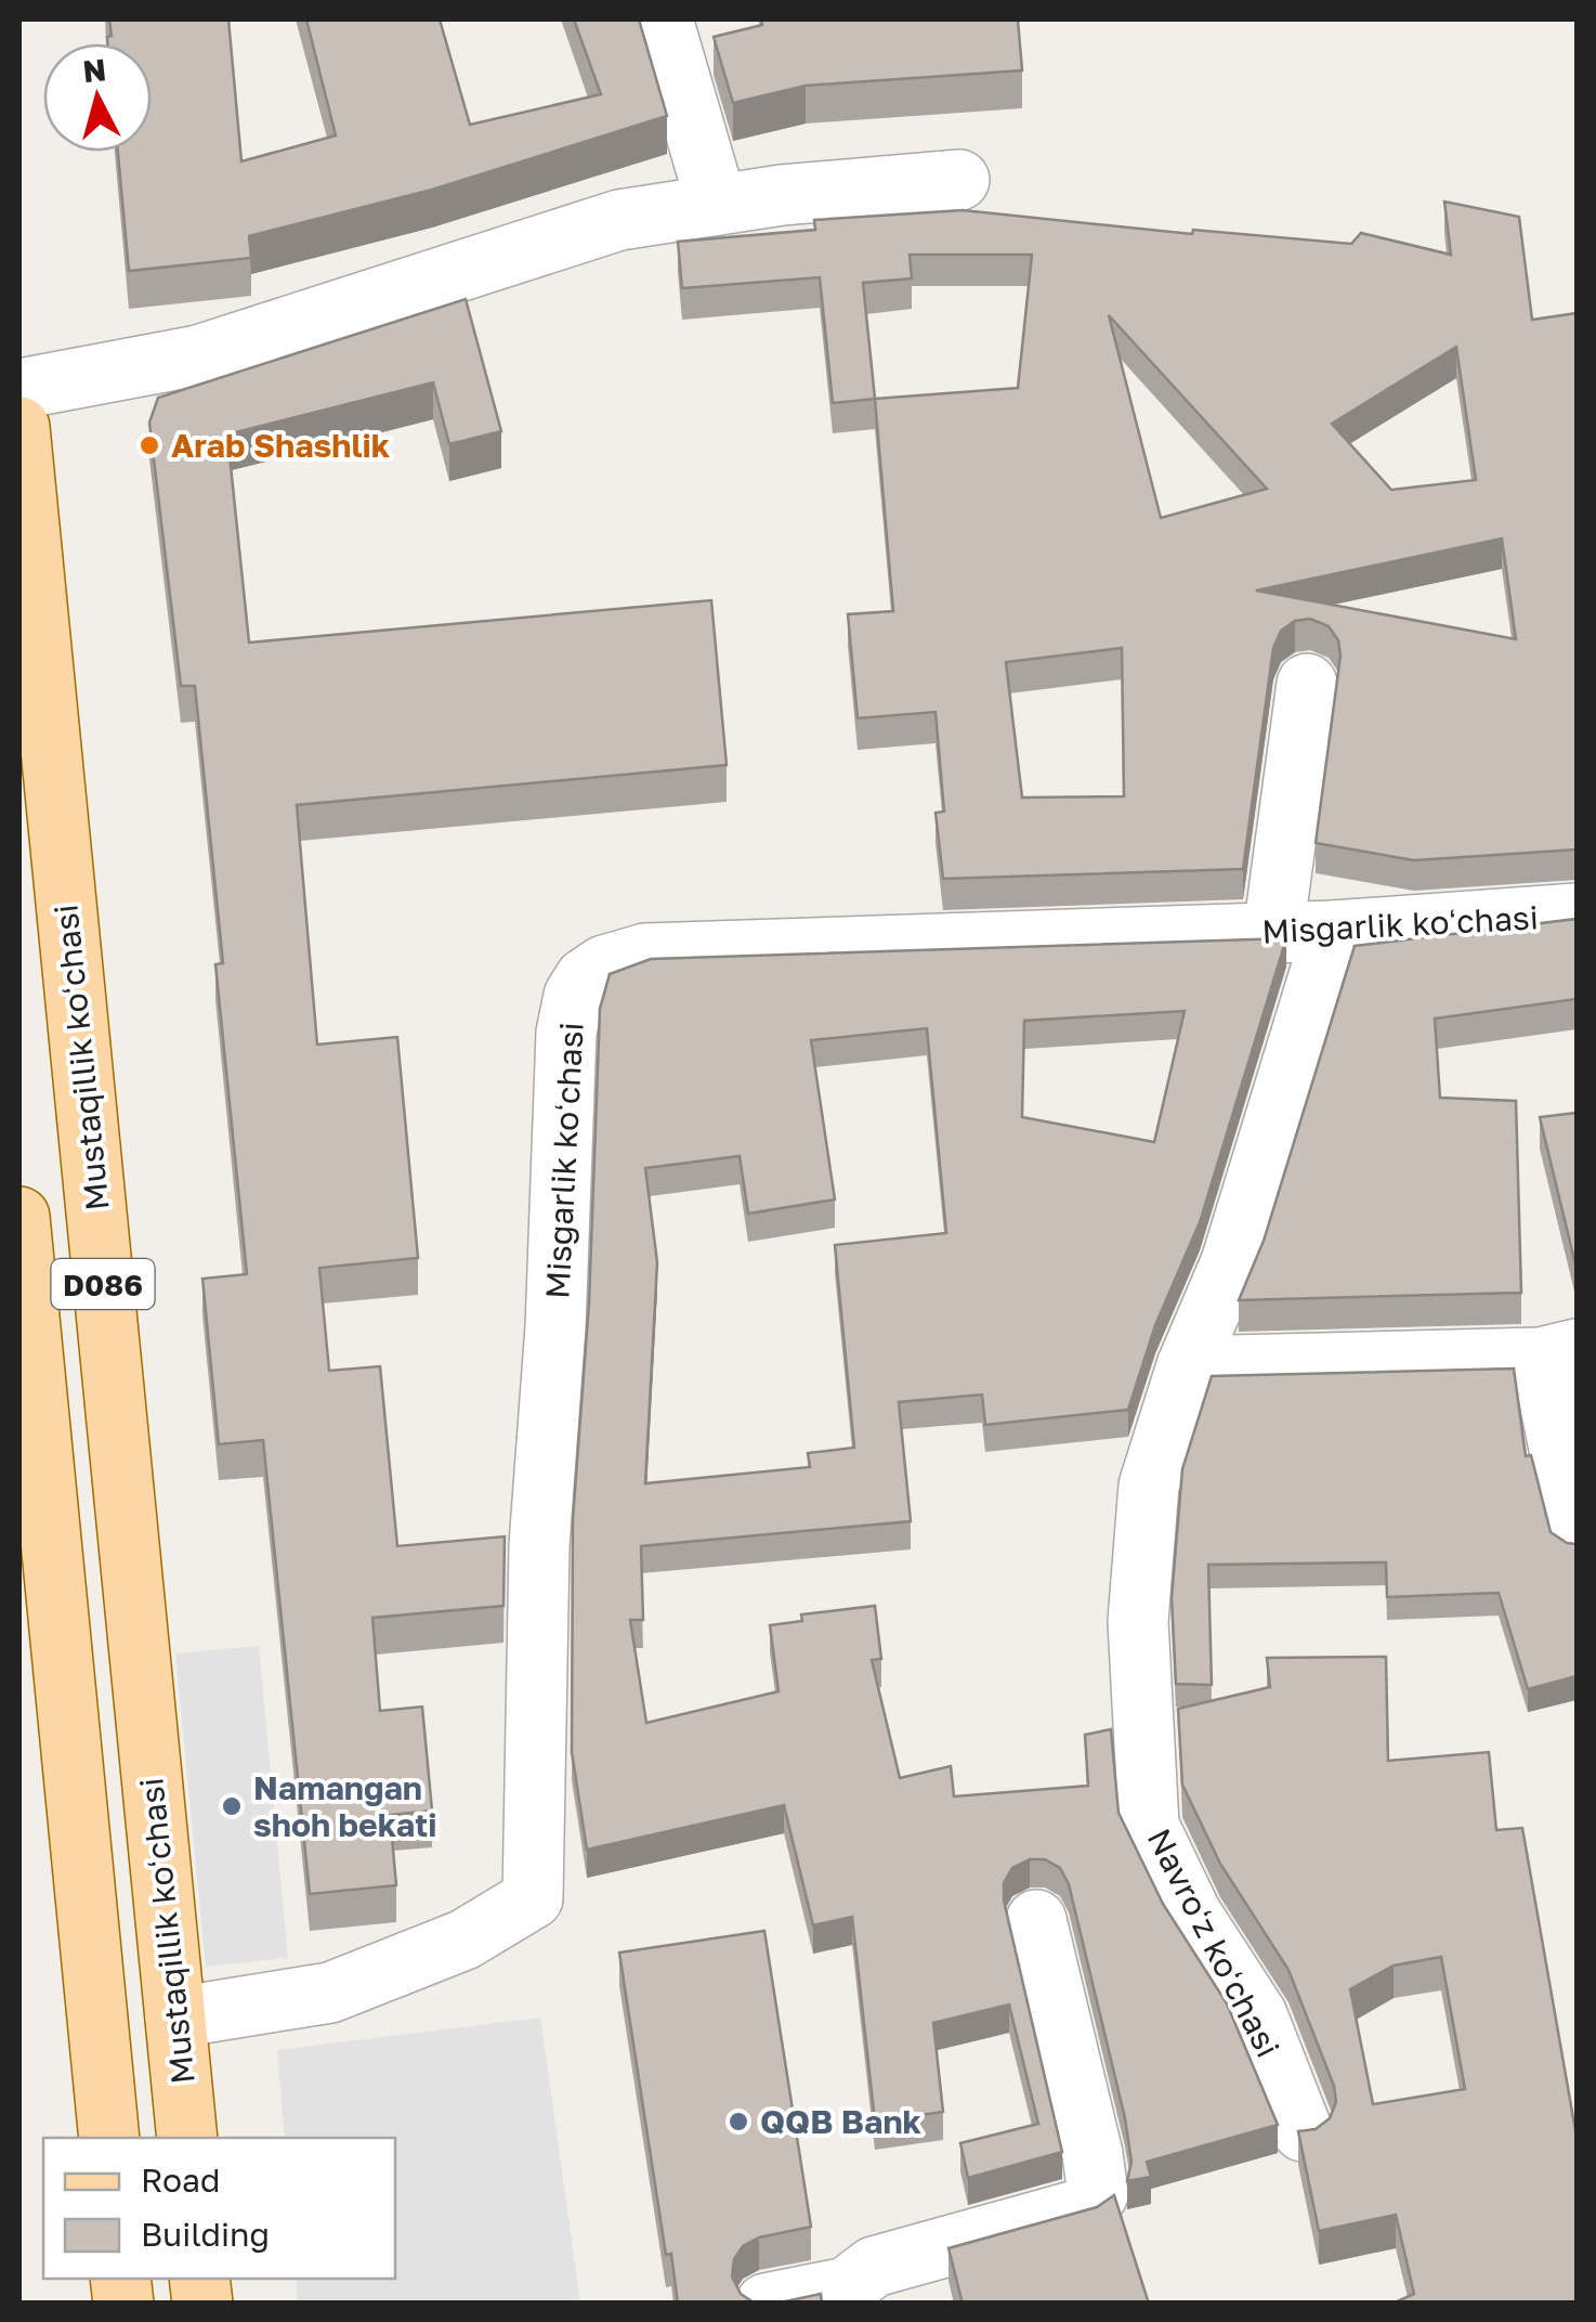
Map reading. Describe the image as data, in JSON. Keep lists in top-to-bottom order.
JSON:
{
  "streets": {
    "main road": ["Mustaqillik koʻchasi", "D086"],
    "street": ["Misgarlik koʻchasi", "Navroʻz koʻchasi"]
  },
  "crossings": [
    ["Misgarlik koʻchasi", "Mustaqillik koʻchasi"],
    ["Misgarlik koʻchasi", "Navroʻz koʻchasi"]
  ],
  "places": ["Arab Shashlik", "Namangan shoh bekati", "QQB Bank"],
  "legend": ["Road", "Building"],
  "north": "top"
}
